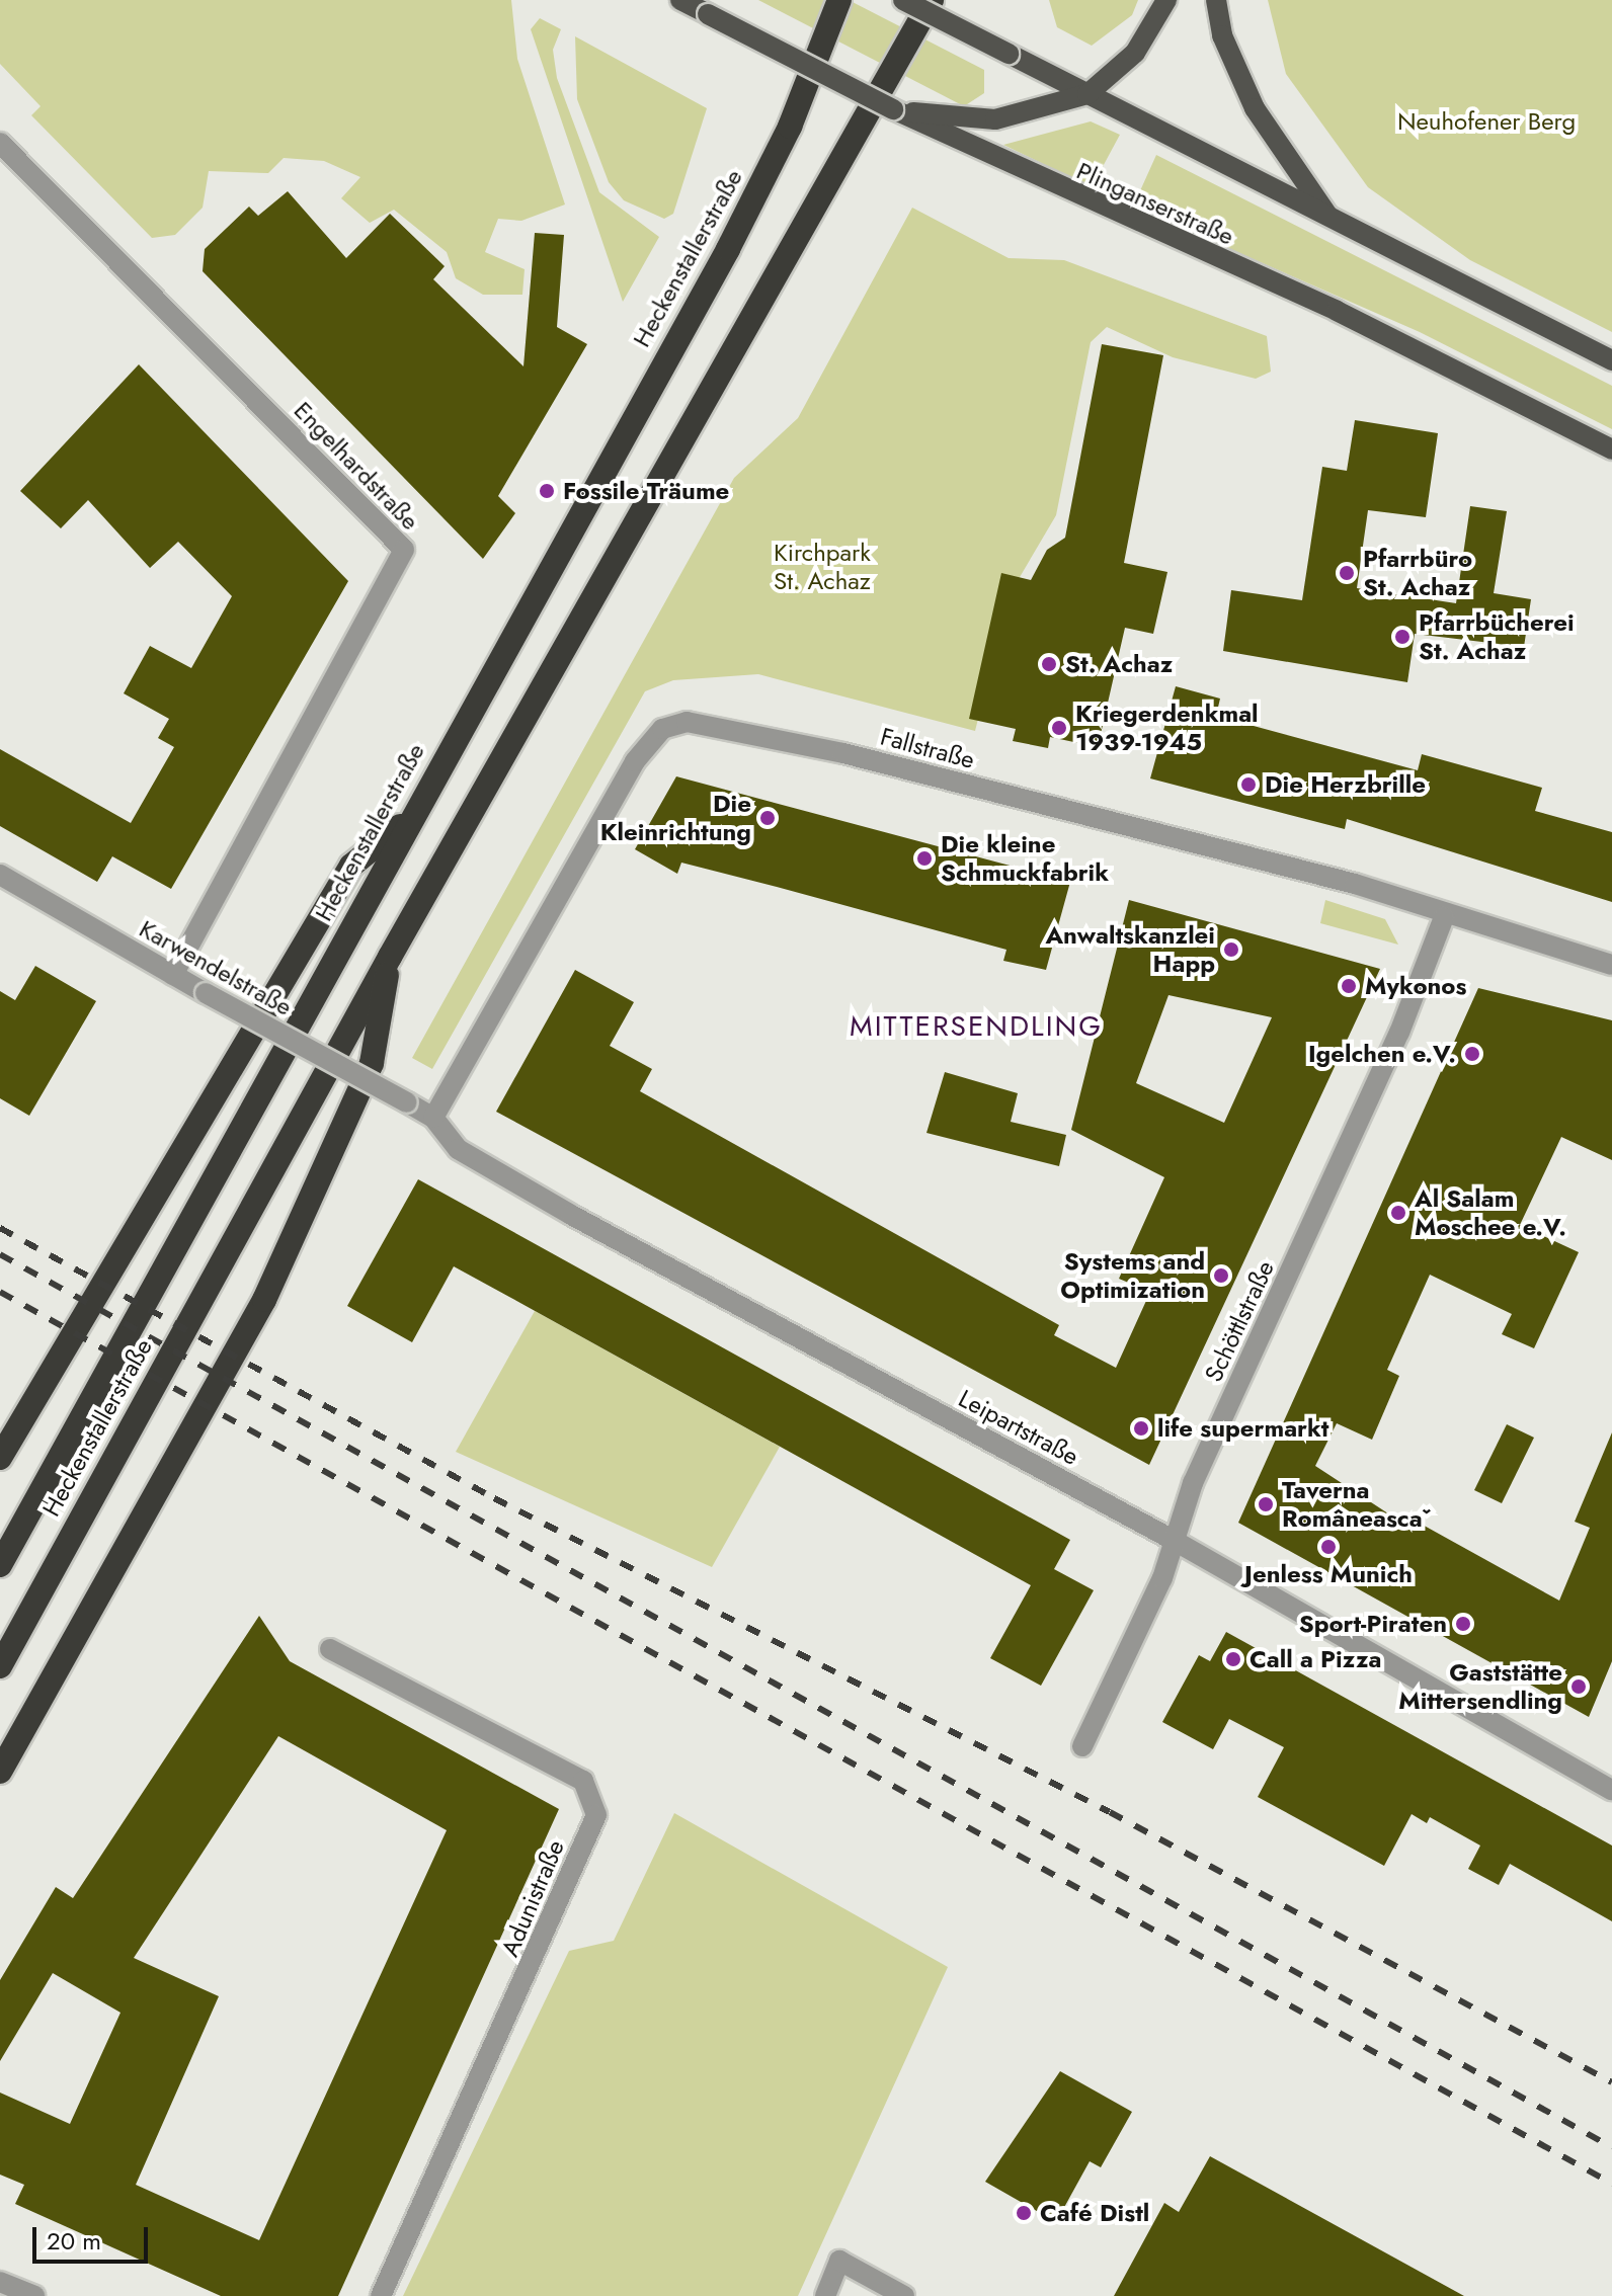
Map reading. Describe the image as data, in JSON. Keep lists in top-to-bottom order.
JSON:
{
  "streets": {
    "highway": ["Heckenstallerstraße"],
    "main road": ["Plinganserstraße"],
    "street": [
      "Engelhardstraße",
      "Fallstraße",
      "Karwendelstraße",
      "Schöttlstraße",
      "Leipartstraße",
      "Adunistraße"
    ]
  },
  "crossings": [
    ["Engelhardstraße", "Karwendelstraße"],
    ["Fallstraße", "Schöttlstraße"],
    ["Fallstraße", "Leipartstraße"],
    ["Karwendelstraße", "Leipartstraße"],
    ["Schöttlstraße", "Leipartstraße"]
  ],
  "districts": ["MITTERSENDLING"],
  "parks": ["Neuhofener Berg", "Kirchpark St. Achaz"],
  "places": [
    "Fossile Träume",
    "Pfarrbüro St. Achaz",
    "Pfarrbücherei St. Achaz",
    "St. Achaz",
    "Kriegerdenkmal 1939-1945",
    "Die Herzbrille",
    "Die Kleinrichtung",
    "Die kleine Schmuckfabrik",
    "Anwaltskanzlei Happ",
    "Mykonos",
    "Igelchen e.V.",
    "Al Salam Moschee e.V.",
    "Systems and Optimization",
    "life supermarkt",
    "Taverna Româneascǎ",
    "Jenless Munich",
    "Sport-Piraten",
    "Call a Pizza",
    "Gaststätte Mittersendling",
    "Café Distl"
  ],
  "scale_bar": "20 m"
}
